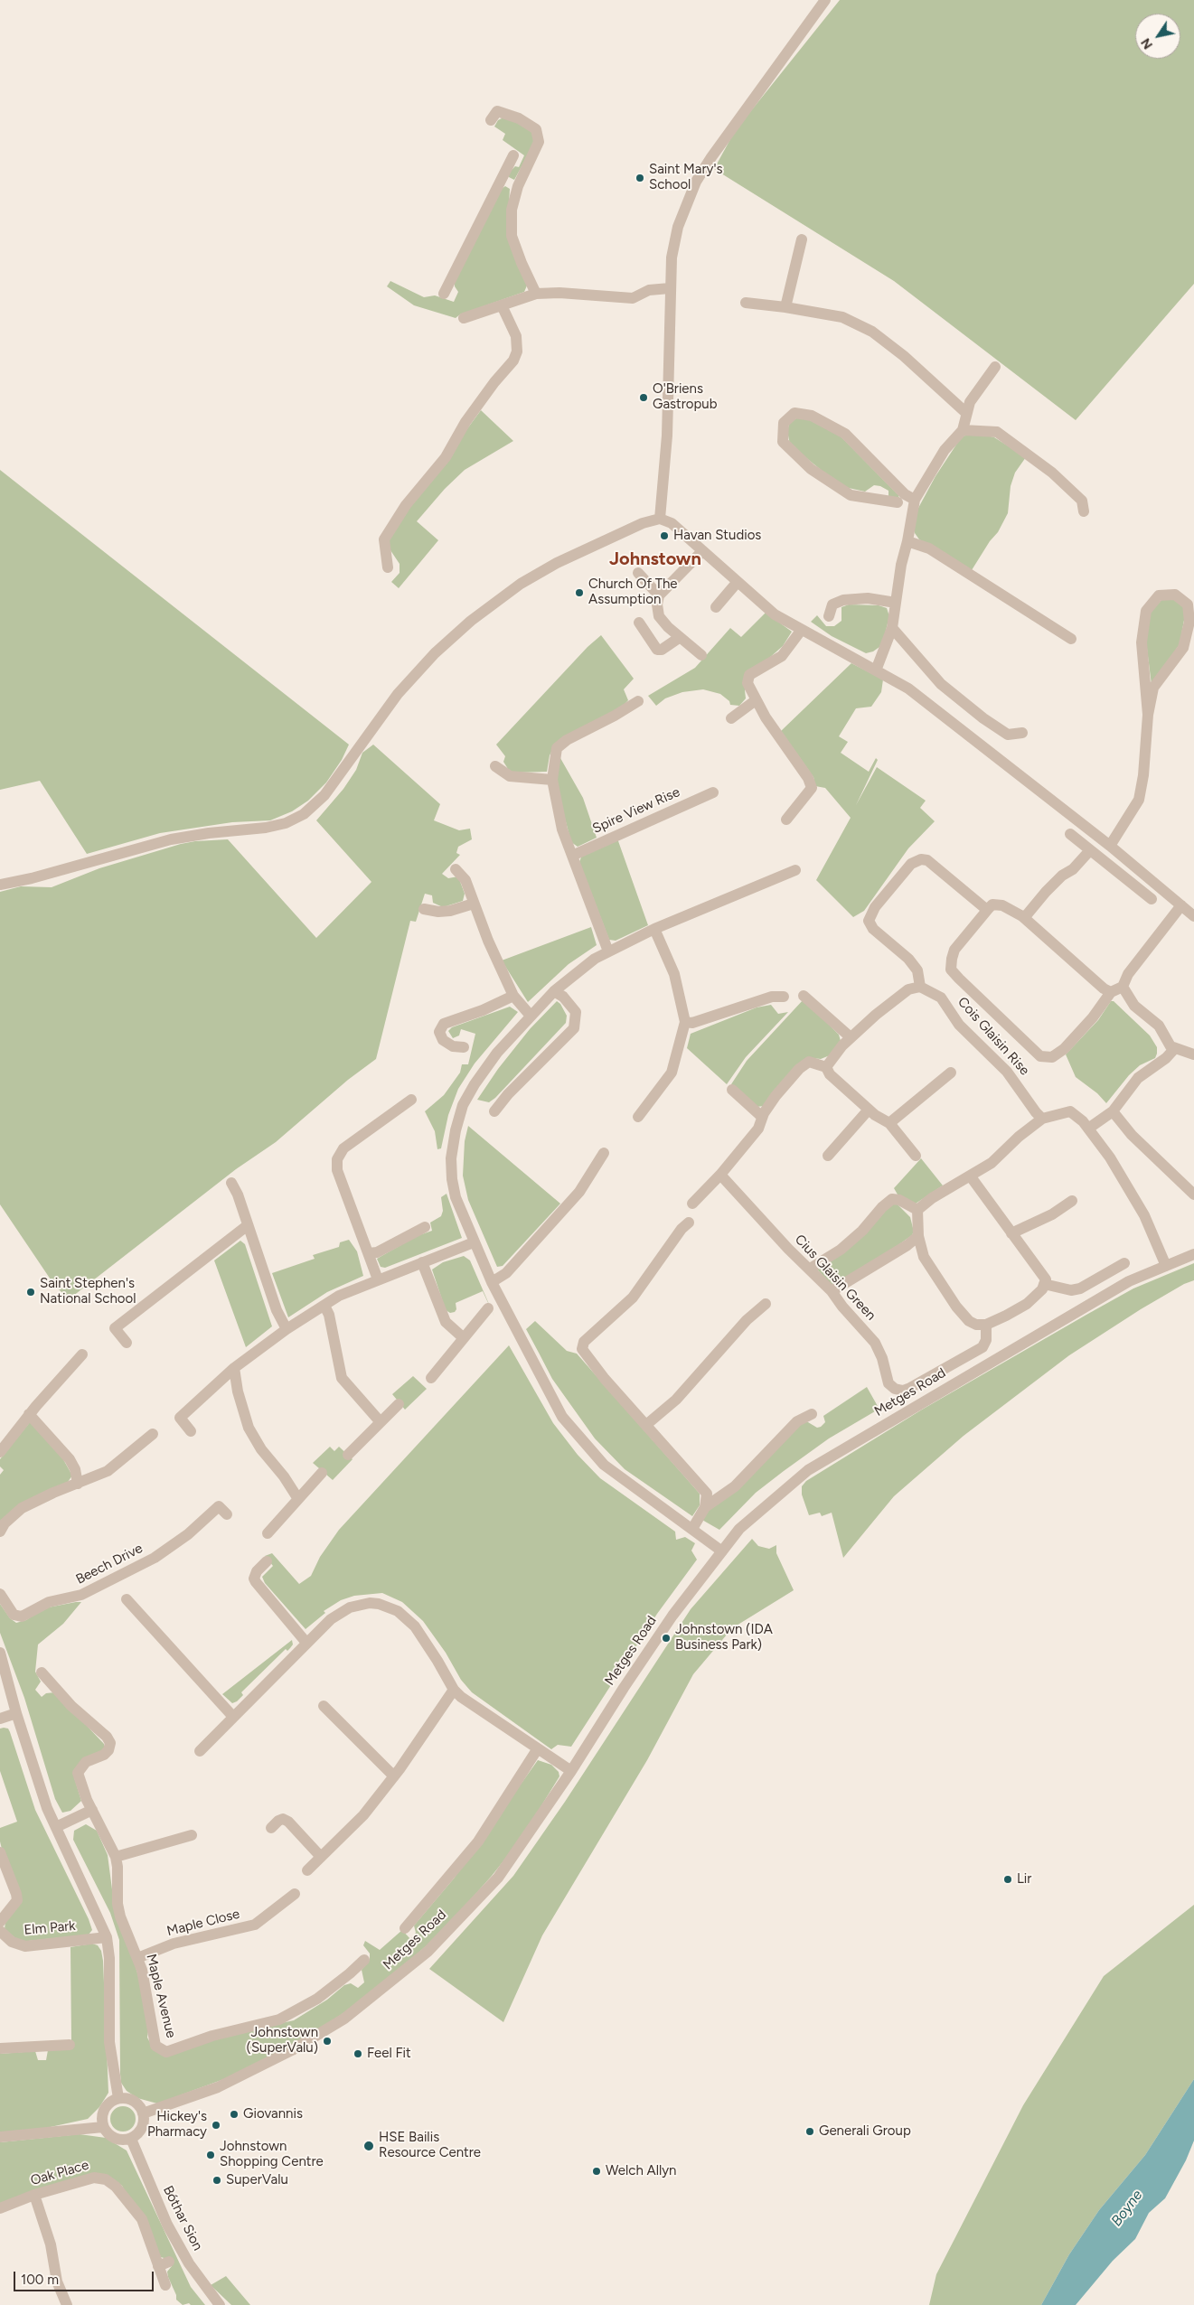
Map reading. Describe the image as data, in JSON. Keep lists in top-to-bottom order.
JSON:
{
  "streets": {
    "street": [
      "Spire View Rise",
      "Cois Glaisin Rise",
      "Cius Glaisin Green",
      "Metges Road",
      "Beech Drive",
      "Maple Close",
      "Elm Park",
      "Maple Avenue",
      "Oak Place",
      "Bóthar Sion"
    ]
  },
  "crossings": [
    ["Metges Road", "Bóthar Sion"],
    ["Maple Close", "Maple Avenue"]
  ],
  "districts": ["Johnstown"],
  "water": ["Boyne"],
  "places": [
    "Saint Mary's School",
    "O'Briens Gastropub",
    "Havan Studios",
    "Church Of The Assumption",
    "Saint Stephen's National School",
    "Johnstown (IDA Business Park)",
    "Lir",
    "Johnstown (SuperValu)",
    "Feel Fit",
    "Giovannis",
    "Hickey's Pharmacy",
    "Generali Group",
    "HSE Bailis Resource Centre",
    "Johnstown Shopping Centre",
    "Welch Allyn",
    "SuperValu"
  ],
  "scale_bar": "100 m",
  "north": "bottom left"
}
